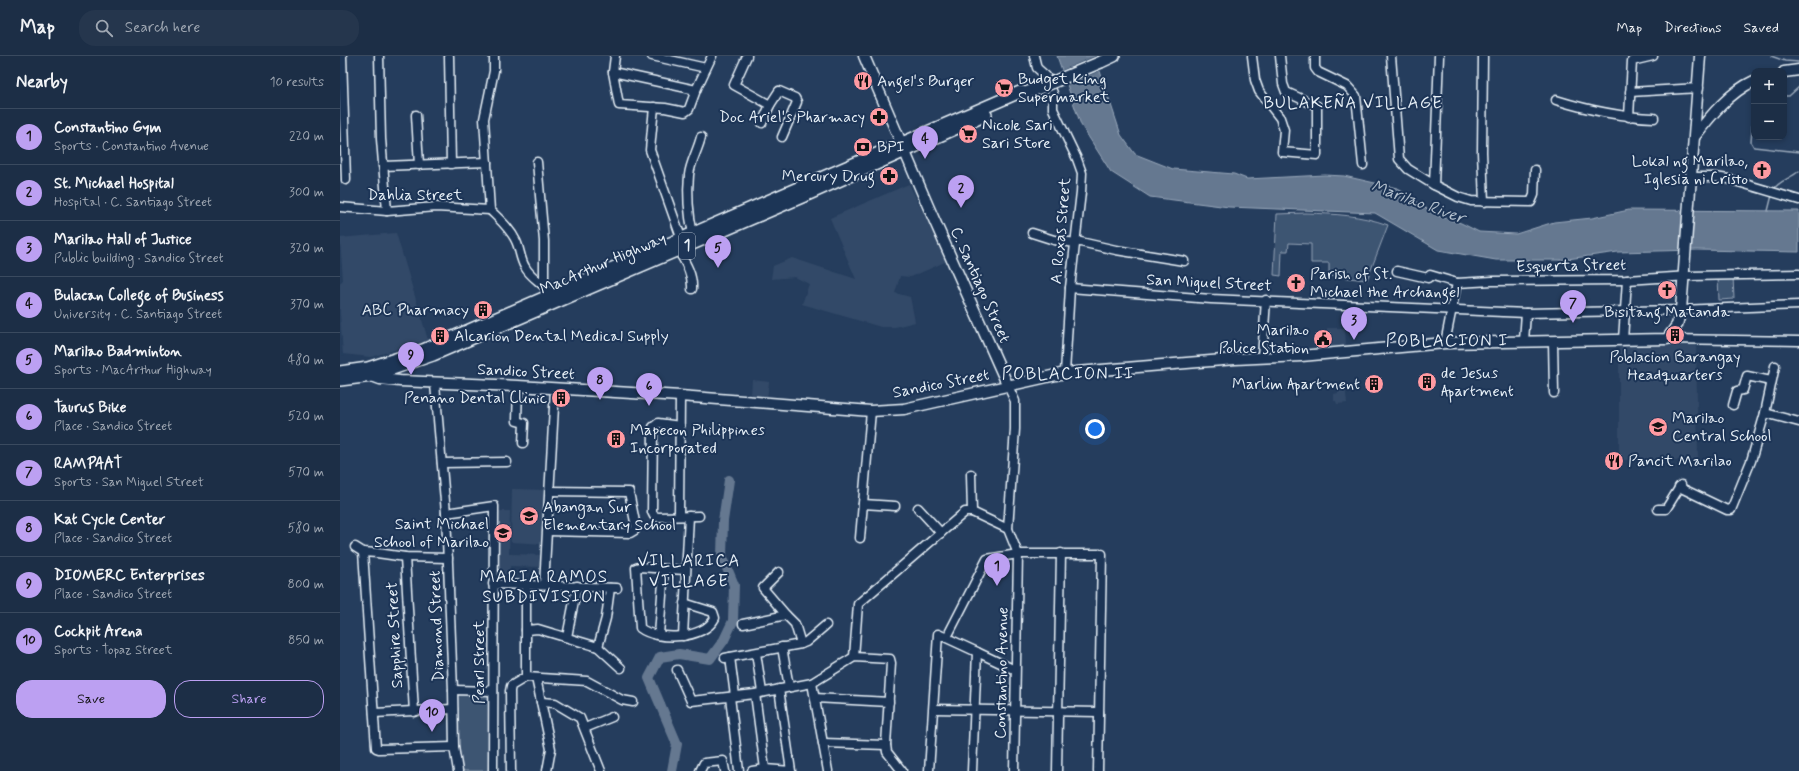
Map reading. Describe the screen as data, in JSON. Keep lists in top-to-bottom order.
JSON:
{
  "streets": {
    "highway": ["1", "MacArthur Highway"],
    "main road": ["C. Santiago Street", "Sandico Street"],
    "street": [
      "Dahlia Street",
      "A. Roxas Street",
      "Esquerta Street",
      "San Miguel Street",
      "Diamond Street",
      "Sapphire Street",
      "Pearl Street",
      "Constantino Avenue"
    ]
  },
  "crossings": [
    ["A. Roxas Street", "San Miguel Street"],
    ["A. Roxas Street", "Sandico Street"],
    ["MacArthur Highway", "C. Santiago Street"],
    ["MacArthur Highway", "Sandico Street"],
    ["C. Santiago Street", "Sandico Street"],
    ["C. Santiago Street", "Constantino Avenue"],
    ["Sandico Street", "Diamond Street"],
    ["Sandico Street", "Constantino Avenue"],
    ["Diamond Street", "Pearl Street"]
  ],
  "districts": [
    "BULAKEÑA VILLAGE",
    "POBLACION I",
    "POBLACION II",
    "VILLARICA VILLAGE",
    "MARIA RAMOS SUBDIVISION"
  ],
  "water": ["Marilao River"],
  "places": {
    "restaurant": ["Angel's Burger", "Pancit Marilao"],
    "supermarket": ["Budget King Supermarket", "Nicole Sari Sari Store"],
    "pharmacy": ["Doc Ariel's Pharmacy", "Mercury Drug"],
    "bank": ["BPI"],
    "church": ["Lokal ng Marilao, Iglesia ni Cristo", "Parish of St. Michael the Archangel", "Bisitang Matanda"],
    "building": [
      "ABC Pharmacy",
      "Poblacion Barangay Headquarters",
      "Alcarion Dental Medical Supply",
      "de Jesus Apartment",
      "Marlim Apartment",
      "Penano Dental Clinic",
      "Mapecon Philippines Incorporated"
    ],
    "public building": ["Marilao Police Station"],
    "school or university": ["Marilao Central School", "Abangan Sur Elementary School", "Saint Michael School of Marilao"]
  },
  "page": {
    "header": "Map",
    "search": "Search here",
    "nav": ["Map", "Directions", "Saved"],
    "heading": ["Nearby", "10 results"],
    "map_buttons": ["+", "−"],
    "list": [
      {
        "mark": "1",
        "name": "Constantino Gym",
        "note": "Sports · Constantino Avenue",
        "value": "220 m"
      },
      {
        "mark": "2",
        "name": "St. Michael Hospital",
        "note": "Hospital · C. Santiago Street",
        "value": "300 m"
      },
      {
        "mark": "3",
        "name": "Marilao Hall of Justice",
        "note": "Public building · Sandico Street",
        "value": "320 m"
      },
      {
        "mark": "4",
        "name": "Bulacan College of Business",
        "note": "University · C. Santiago Street",
        "value": "370 m"
      },
      {
        "mark": "5",
        "name": "Marilao Badminton",
        "note": "Sports · MacArthur Highway",
        "value": "480 m"
      },
      {
        "mark": "6",
        "name": "Taurus Bike",
        "note": "Place · Sandico Street",
        "value": "520 m"
      },
      {
        "mark": "7",
        "name": "RAMPAAT",
        "note": "Sports · San Miguel Street",
        "value": "570 m"
      },
      {
        "mark": "8",
        "name": "Kat Cycle Center",
        "note": "Place · Sandico Street",
        "value": "580 m"
      },
      {
        "mark": "9",
        "name": "DIOMERC Enterprises",
        "note": "Place · Sandico Street",
        "value": "800 m"
      },
      {
        "mark": "10",
        "name": "Cockpit Arena",
        "note": "Sports · Topaz Street",
        "value": "850 m"
      }
    ],
    "pins": [
      "4",
      "2",
      "5",
      "7",
      "3",
      "9",
      "8",
      "6",
      "1",
      "10"
    ],
    "buttons": ["Save", "Share"]
  }
}
